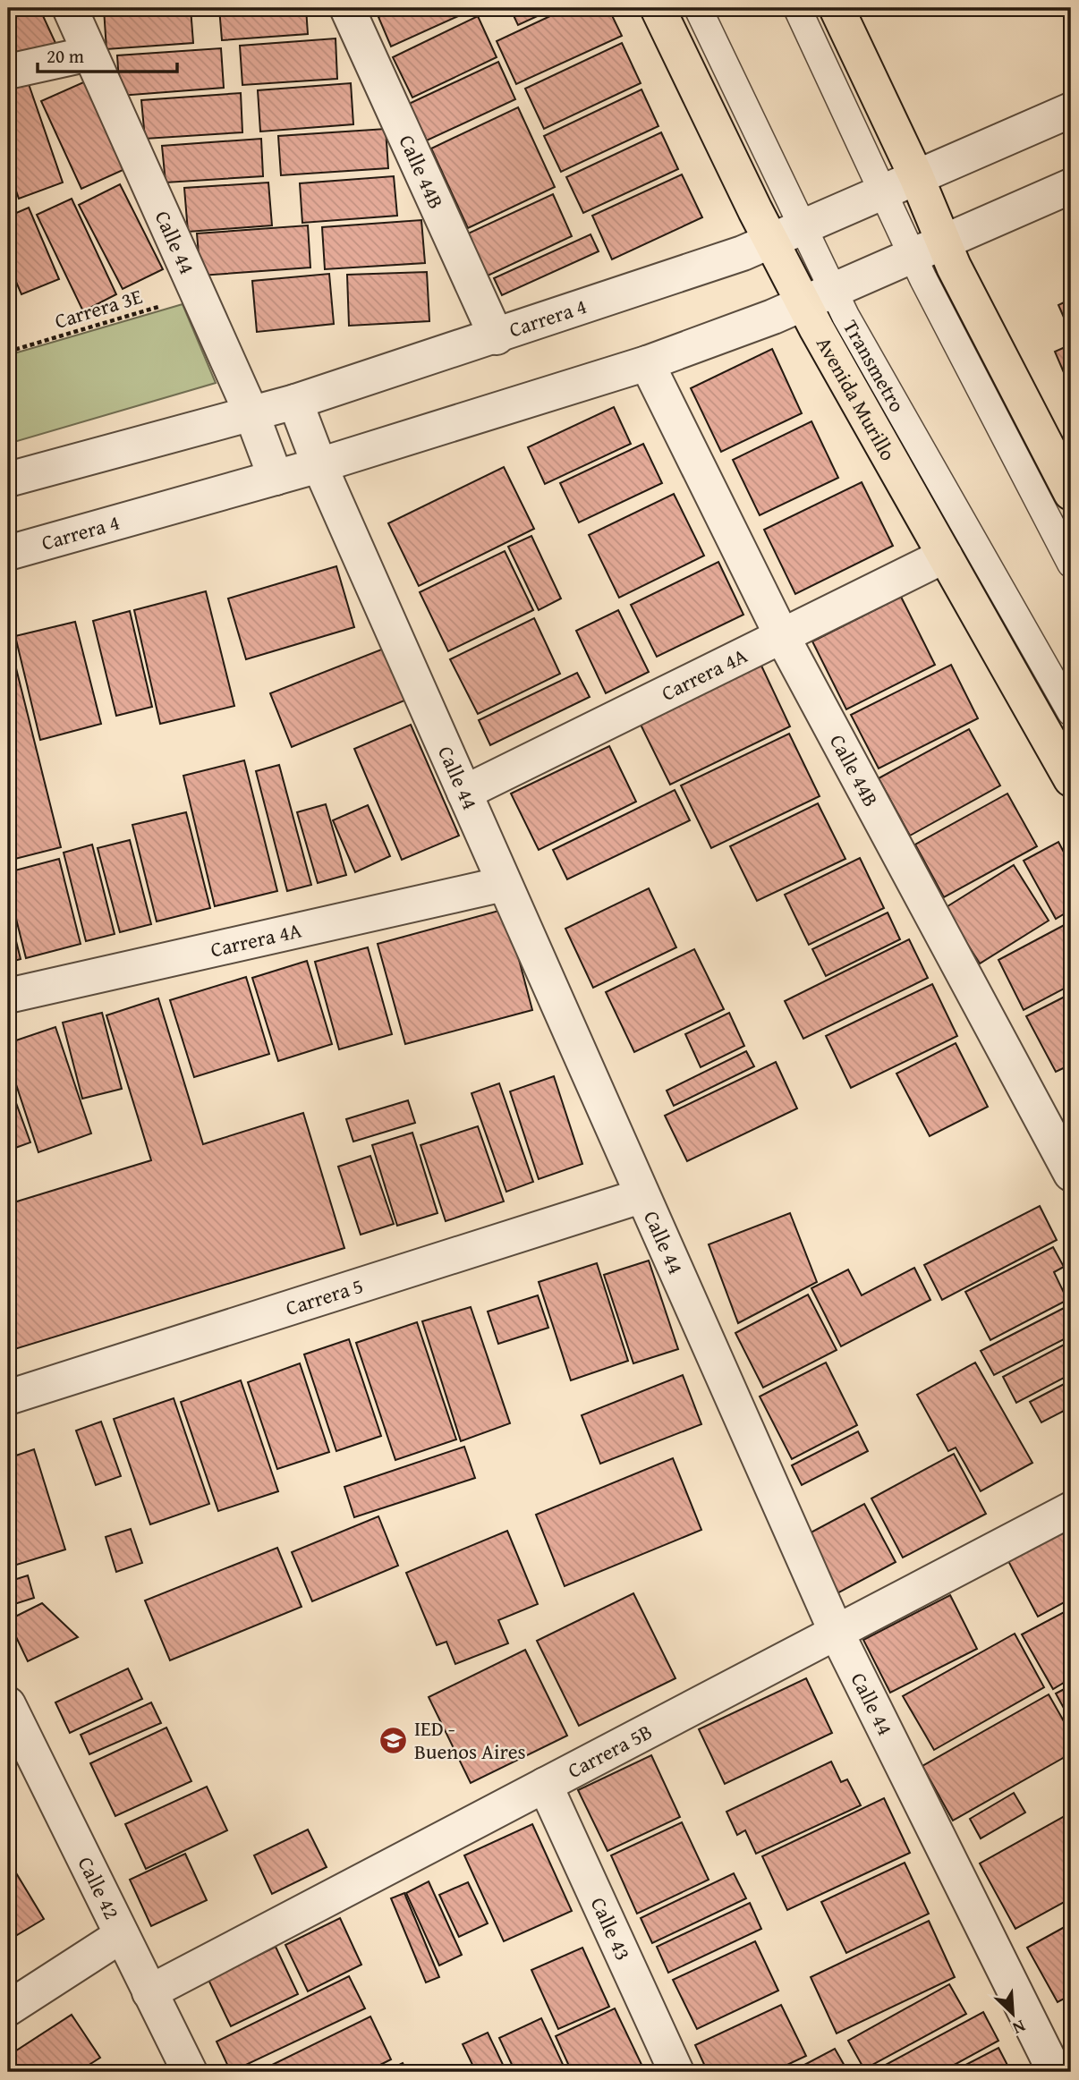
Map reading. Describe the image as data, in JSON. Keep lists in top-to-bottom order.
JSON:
{
  "streets": {
    "main road": ["Avenida Murillo"],
    "street": [
      "Calle 44B",
      "Calle 44",
      "Carrera 4",
      "Carrera 4A",
      "Carrera 5",
      "Carrera 5B",
      "Calle 42",
      "Calle 43"
    ],
    "lane": ["Transmetro"],
    "path": ["Carrera 3E"]
  },
  "crossings": [
    ["Calle 44B", "Carrera 4"],
    ["Calle 44B", "Carrera 4A"],
    ["Calle 44", "Carrera 3E"],
    ["Calle 44", "Carrera 4"],
    ["Calle 44", "Carrera 4A"],
    ["Calle 44", "Carrera 5"],
    ["Calle 44", "Carrera 5B"],
    ["Carrera 4", "Transmetro"],
    ["Carrera 4", "Avenida Murillo"],
    ["Transmetro", "Avenida Murillo"],
    ["Avenida Murillo", "Carrera 4A"],
    ["Carrera 5B", "Calle 42"],
    ["Carrera 5B", "Calle 43"]
  ],
  "places": {
    "school or university": ["IED - Buenos Aires"]
  },
  "scale_bar": "20 m",
  "north": "bottom right"
}
